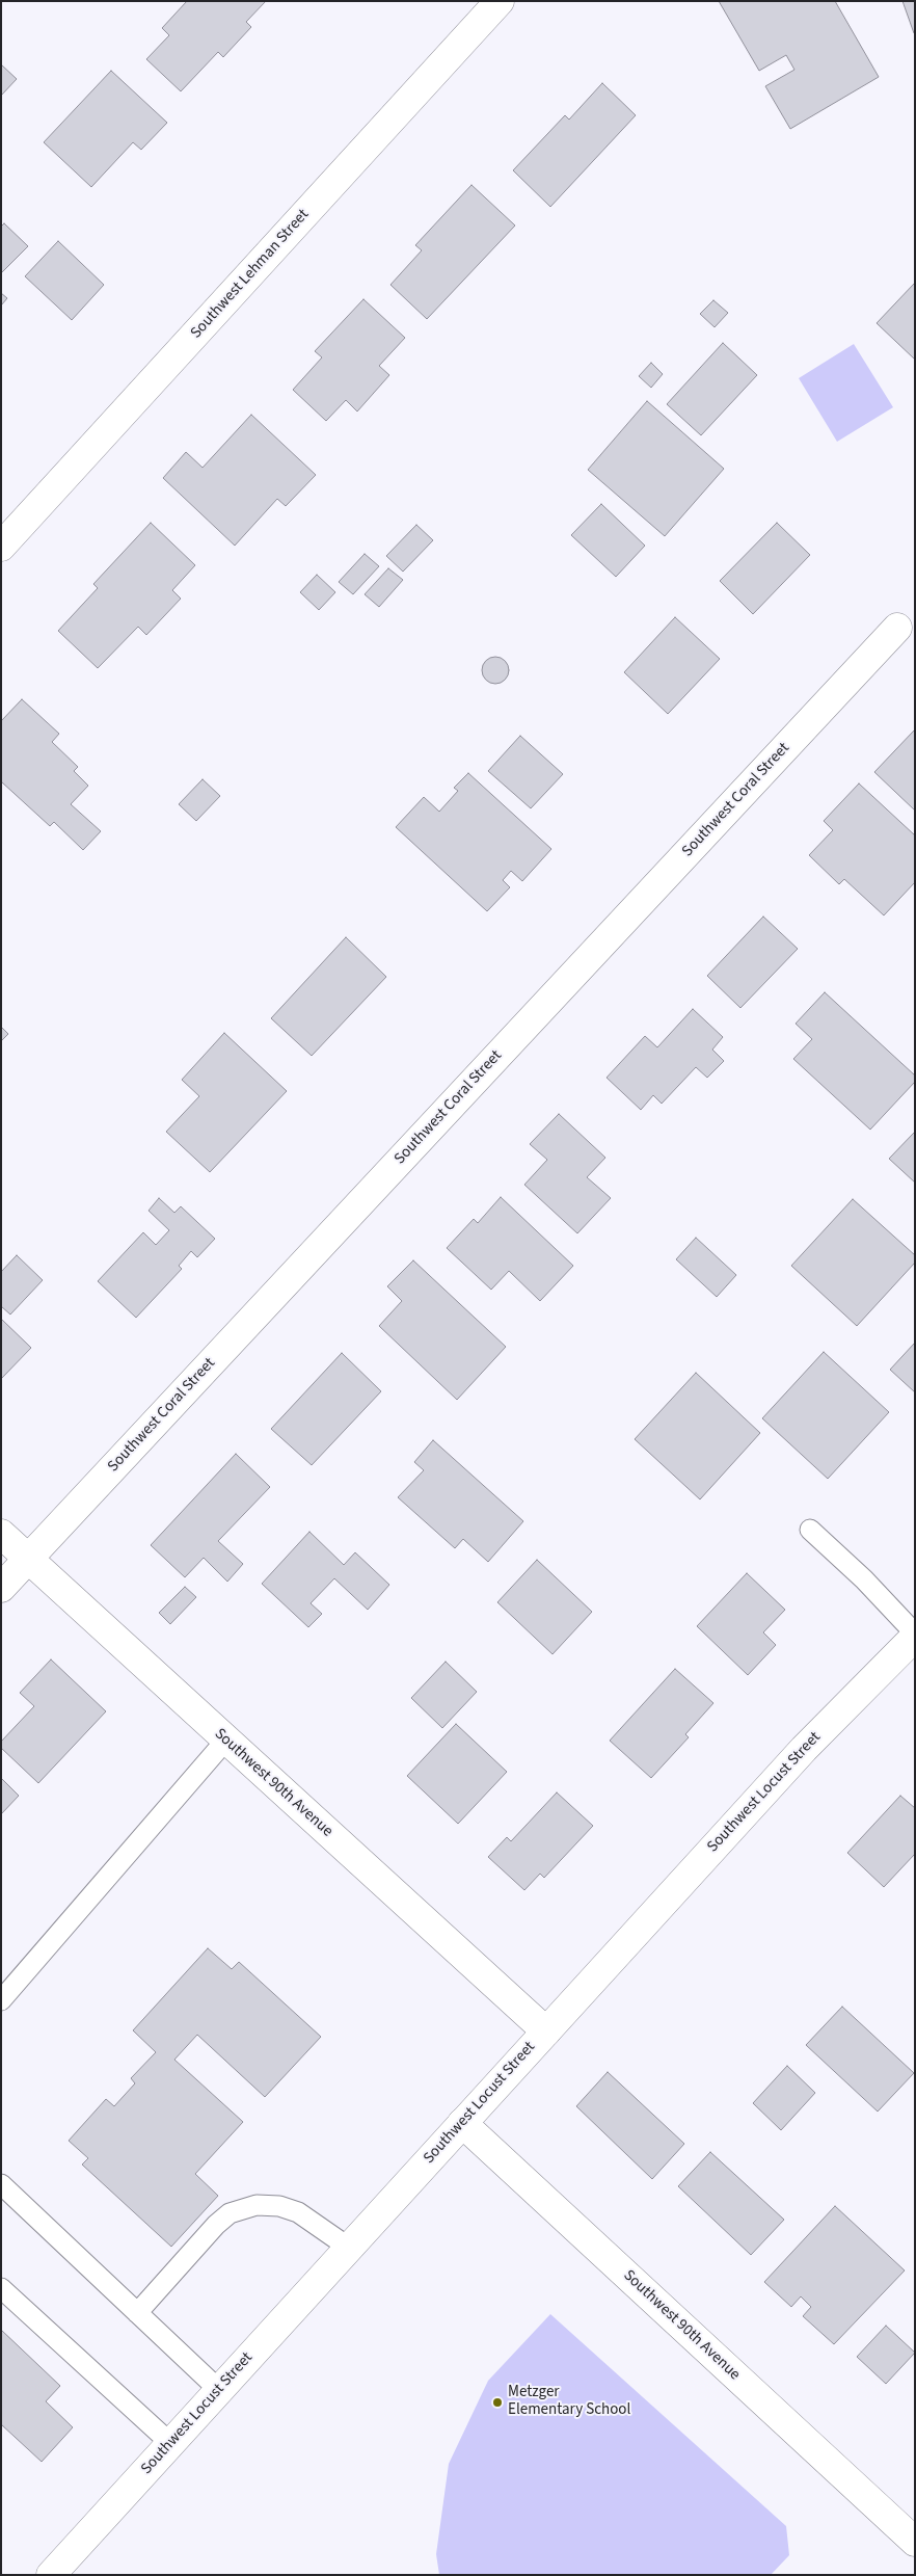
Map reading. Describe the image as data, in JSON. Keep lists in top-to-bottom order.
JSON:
{
  "streets": {
    "street": [
      "Southwest Lehman Street",
      "Southwest Coral Street",
      "Southwest 90th Avenue",
      "Southwest Locust Street"
    ]
  },
  "crossings": [
    ["Southwest Coral Street", "Southwest 90th Avenue"],
    ["Southwest 90th Avenue", "Southwest Locust Street"]
  ],
  "places": ["Metzger Elementary School"]
}
